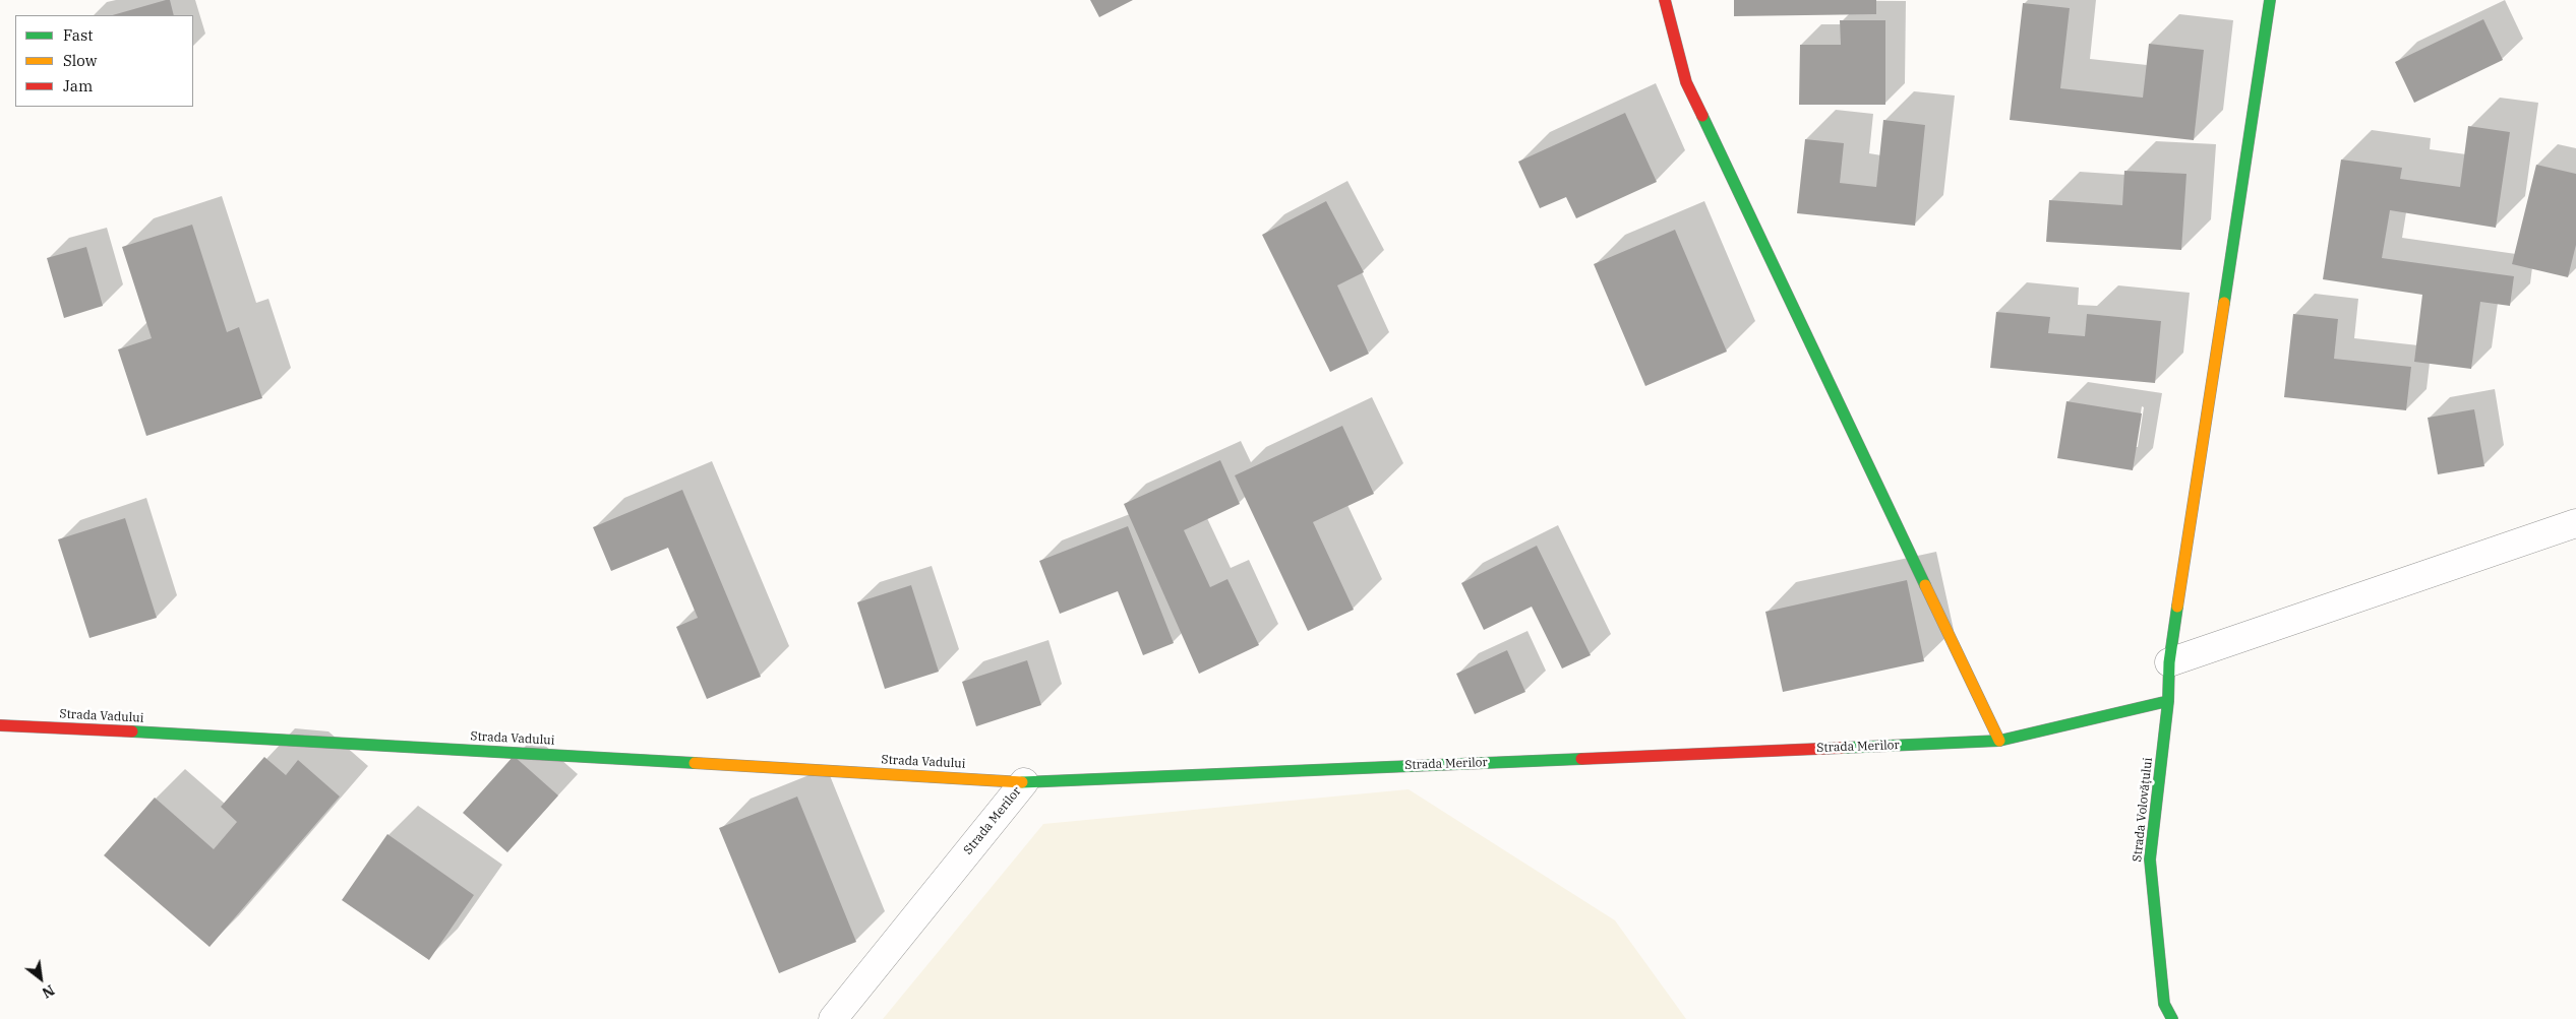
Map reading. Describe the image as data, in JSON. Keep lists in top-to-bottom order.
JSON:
{
  "streets": {
    "street": ["Strada Vadului", "Strada Merilor", "Strada Volovățului"]
  },
  "crossings": [
    ["Strada Vadului", "Strada Merilor"],
    ["Strada Merilor", "Strada Volovățului"]
  ],
  "legend": ["Fast", "Slow", "Jam"],
  "north": "bottom right"
}
